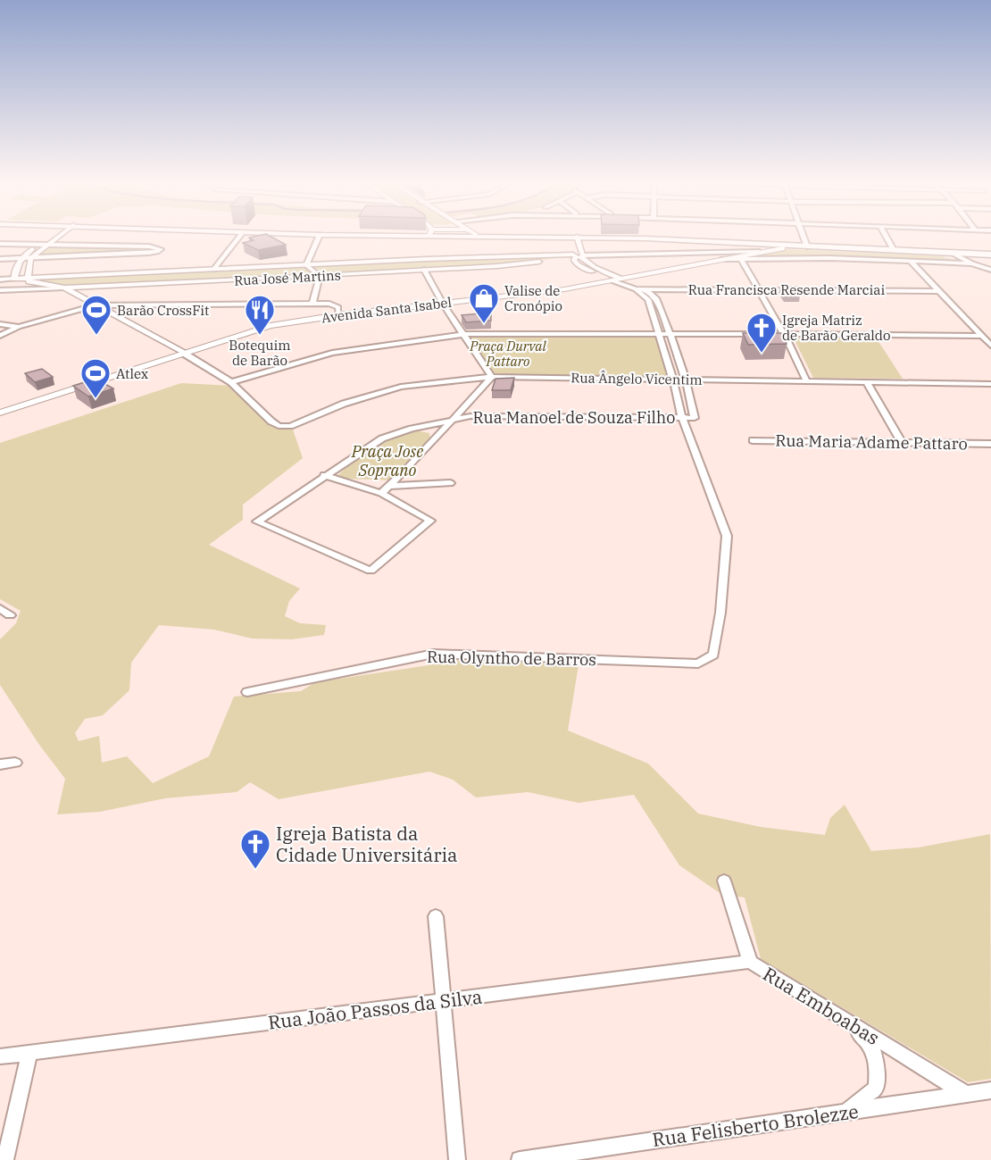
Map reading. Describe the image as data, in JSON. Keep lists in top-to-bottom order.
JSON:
{
  "streets": {
    "main road": ["Avenida Santa Isabel"],
    "street": [
      "Rua José Martins",
      "Rua Francisca Resende Marciai",
      "Rua Ângelo Vicentim",
      "Rua Manoel de Souza Filho",
      "Rua Maria Adame Pattaro",
      "Rua Olyntho de Barros",
      "Rua Emboabas",
      "Rua João Passos da Silva",
      "Rua Felisberto Brolezze"
    ]
  },
  "crossings": [
    ["Rua José Martins", "Avenida Santa Isabel"],
    ["Rua Manoel de Souza Filho", "Rua Olyntho de Barros"],
    ["Rua Emboabas", "Rua João Passos da Silva"],
    ["Rua Emboabas", "Rua Felisberto Brolezze"]
  ],
  "parks": ["Praça Durval Pattaro", "Praça Jose Soprano"],
  "places": {
    "shop": ["Valise de Cronópio"],
    "sports": ["Barão CrossFit", "Atlex"],
    "restaurant": ["Botequim de Barão"],
    "church": ["Igreja Matriz de Barão Geraldo", "Igreja Batista da Cidade Universitária"]
  }
}
